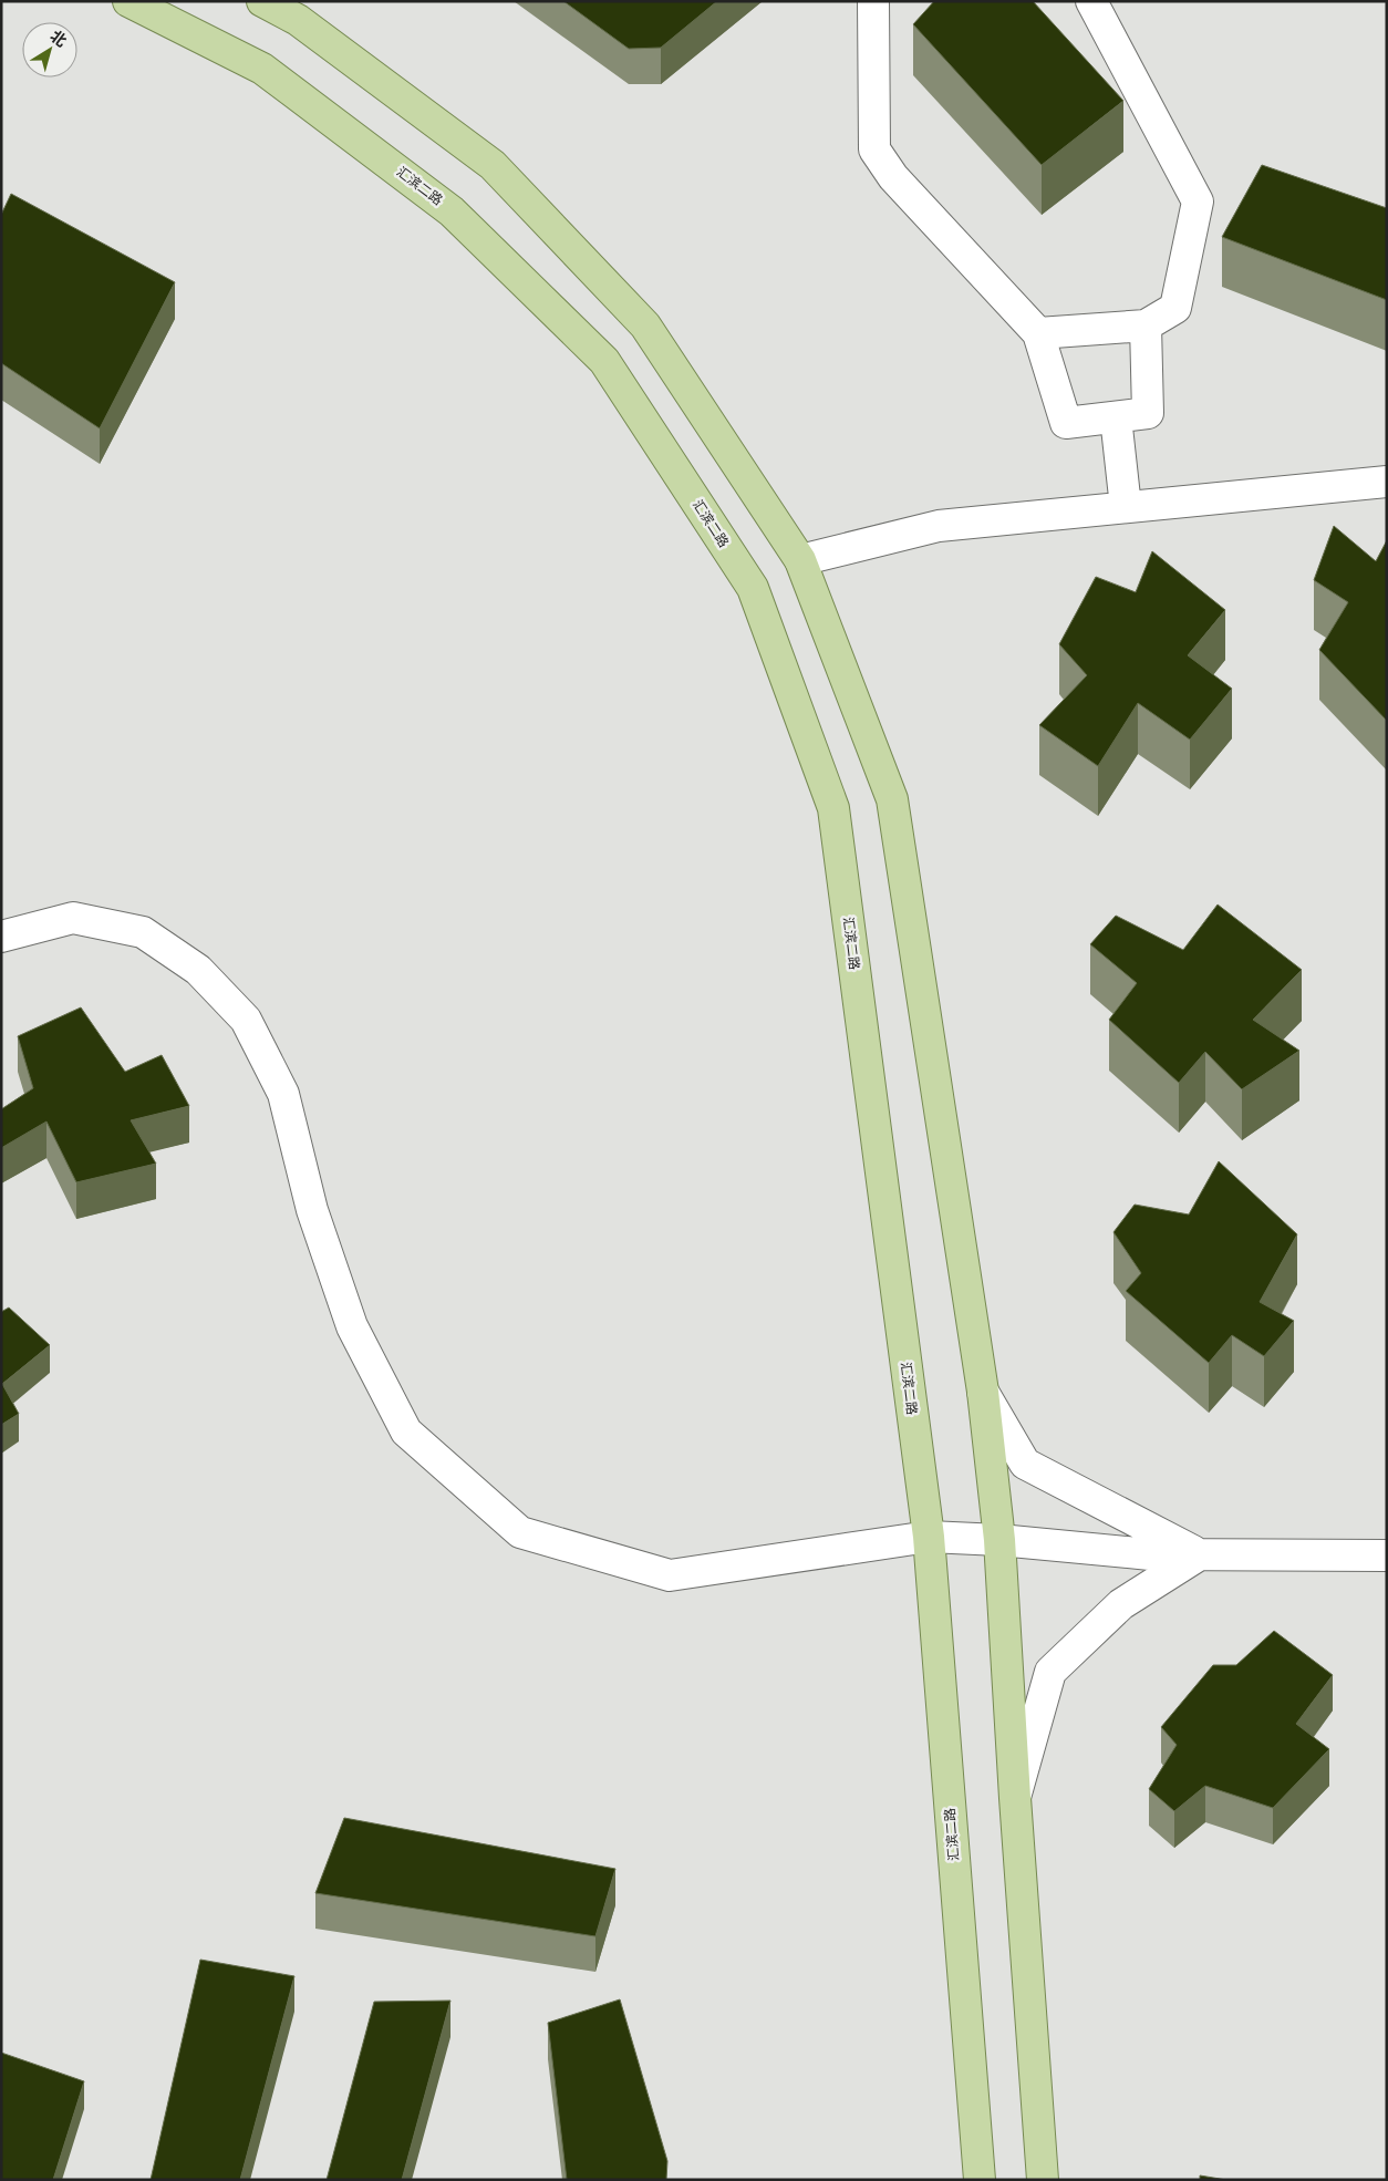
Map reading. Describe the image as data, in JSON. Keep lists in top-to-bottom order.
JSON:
{
  "streets": {
    "main road": ["汇滨二路"]
  },
  "north": "top right"
}
